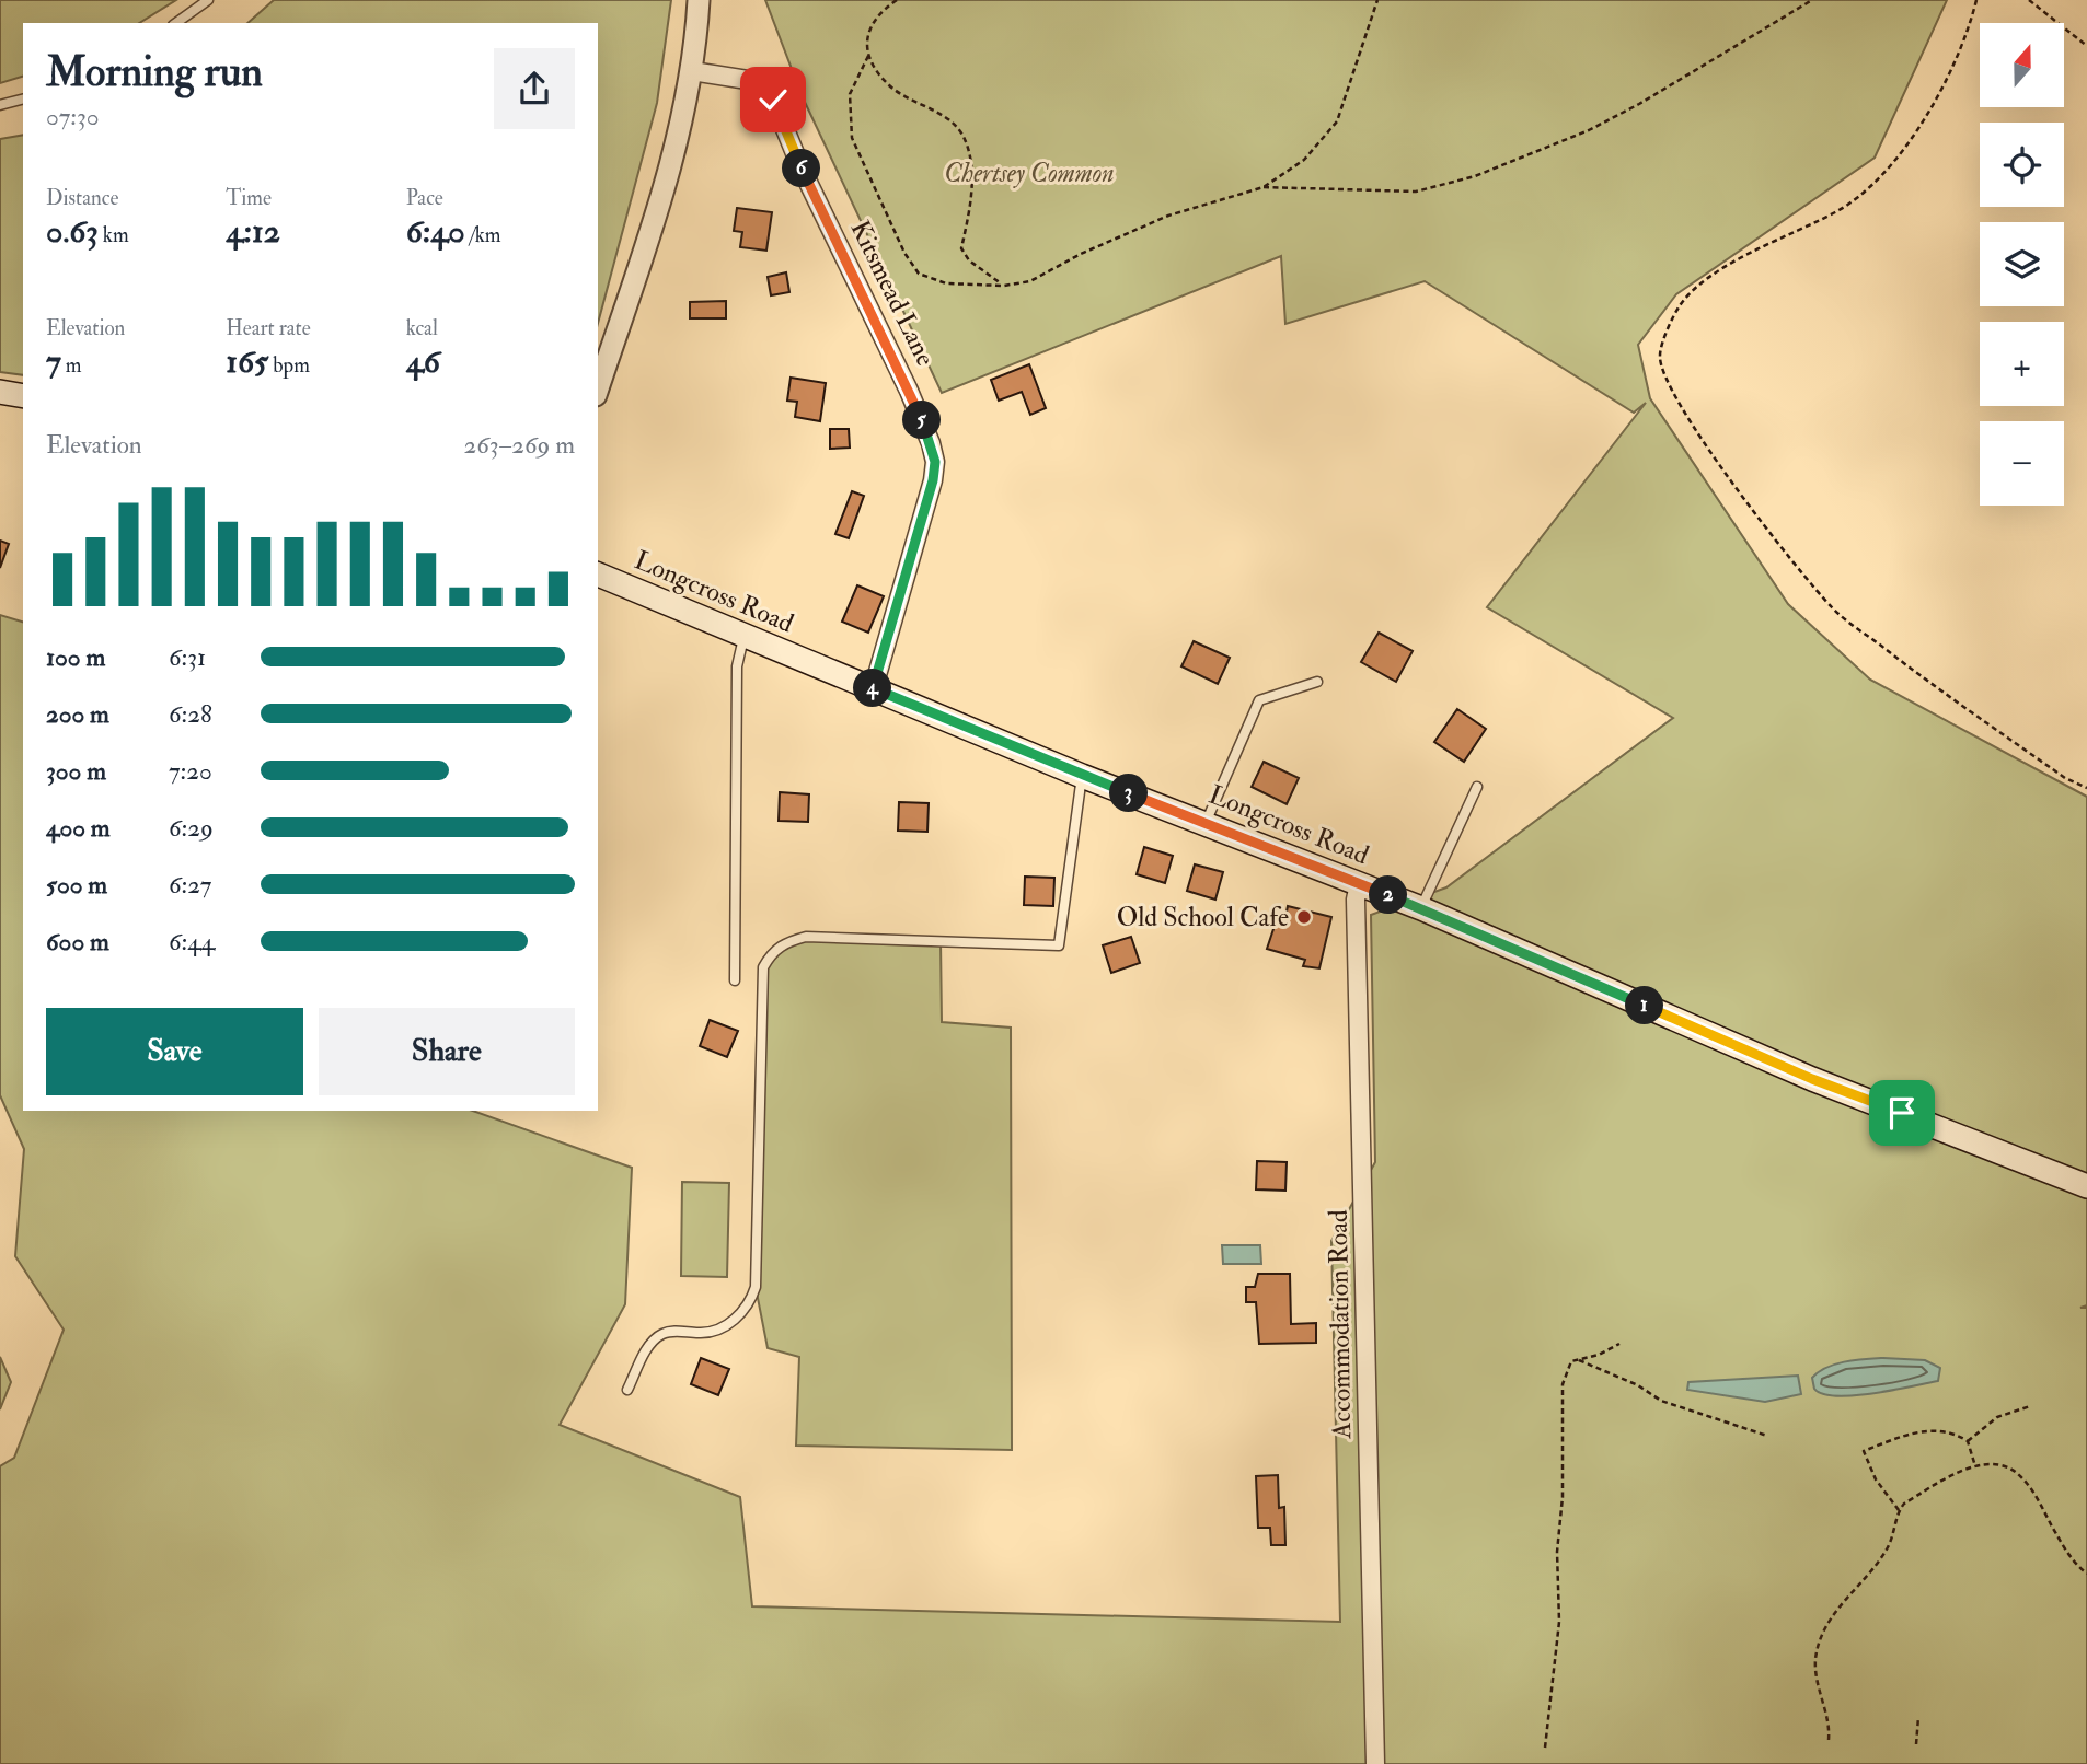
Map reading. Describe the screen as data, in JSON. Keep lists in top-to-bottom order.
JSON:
{
  "streets": {
    "main road": ["Longcross Road"],
    "street": ["Kitsmead Lane", "Accommodation Road"]
  },
  "crossings": [
    ["Kitsmead Lane", "Longcross Road"],
    ["Longcross Road", "Accommodation Road"]
  ],
  "parks": ["Chertsey Common"],
  "places": ["Old School Cafe"],
  "north": "top",
  "page": {
    "map_buttons": ["+", "−"],
    "heading": ["Morning run", "07:30"],
    "pins": [
      "6",
      "5",
      "4",
      "3",
      "2",
      "1"
    ],
    "stats": [
      ["Distance", "0.63 km"],
      ["Time", "4:12"],
      ["Pace", "6:40 /km"],
      ["Elevation", "7 m"],
      ["Heart rate", "165 bpm"],
      ["kcal", "46"]
    ],
    "chart": ["Elevation", "263–269 m"],
    "list": [
      {
        "name": "100 m",
        "note": "6:31"
      },
      {
        "name": "200 m",
        "note": "6:28"
      },
      {
        "name": "300 m",
        "note": "7:20"
      },
      {
        "name": "400 m",
        "note": "6:29"
      },
      {
        "name": "500 m",
        "note": "6:27"
      },
      {
        "name": "600 m",
        "note": "6:44"
      }
    ],
    "buttons": ["Save", "Share"]
  }
}
